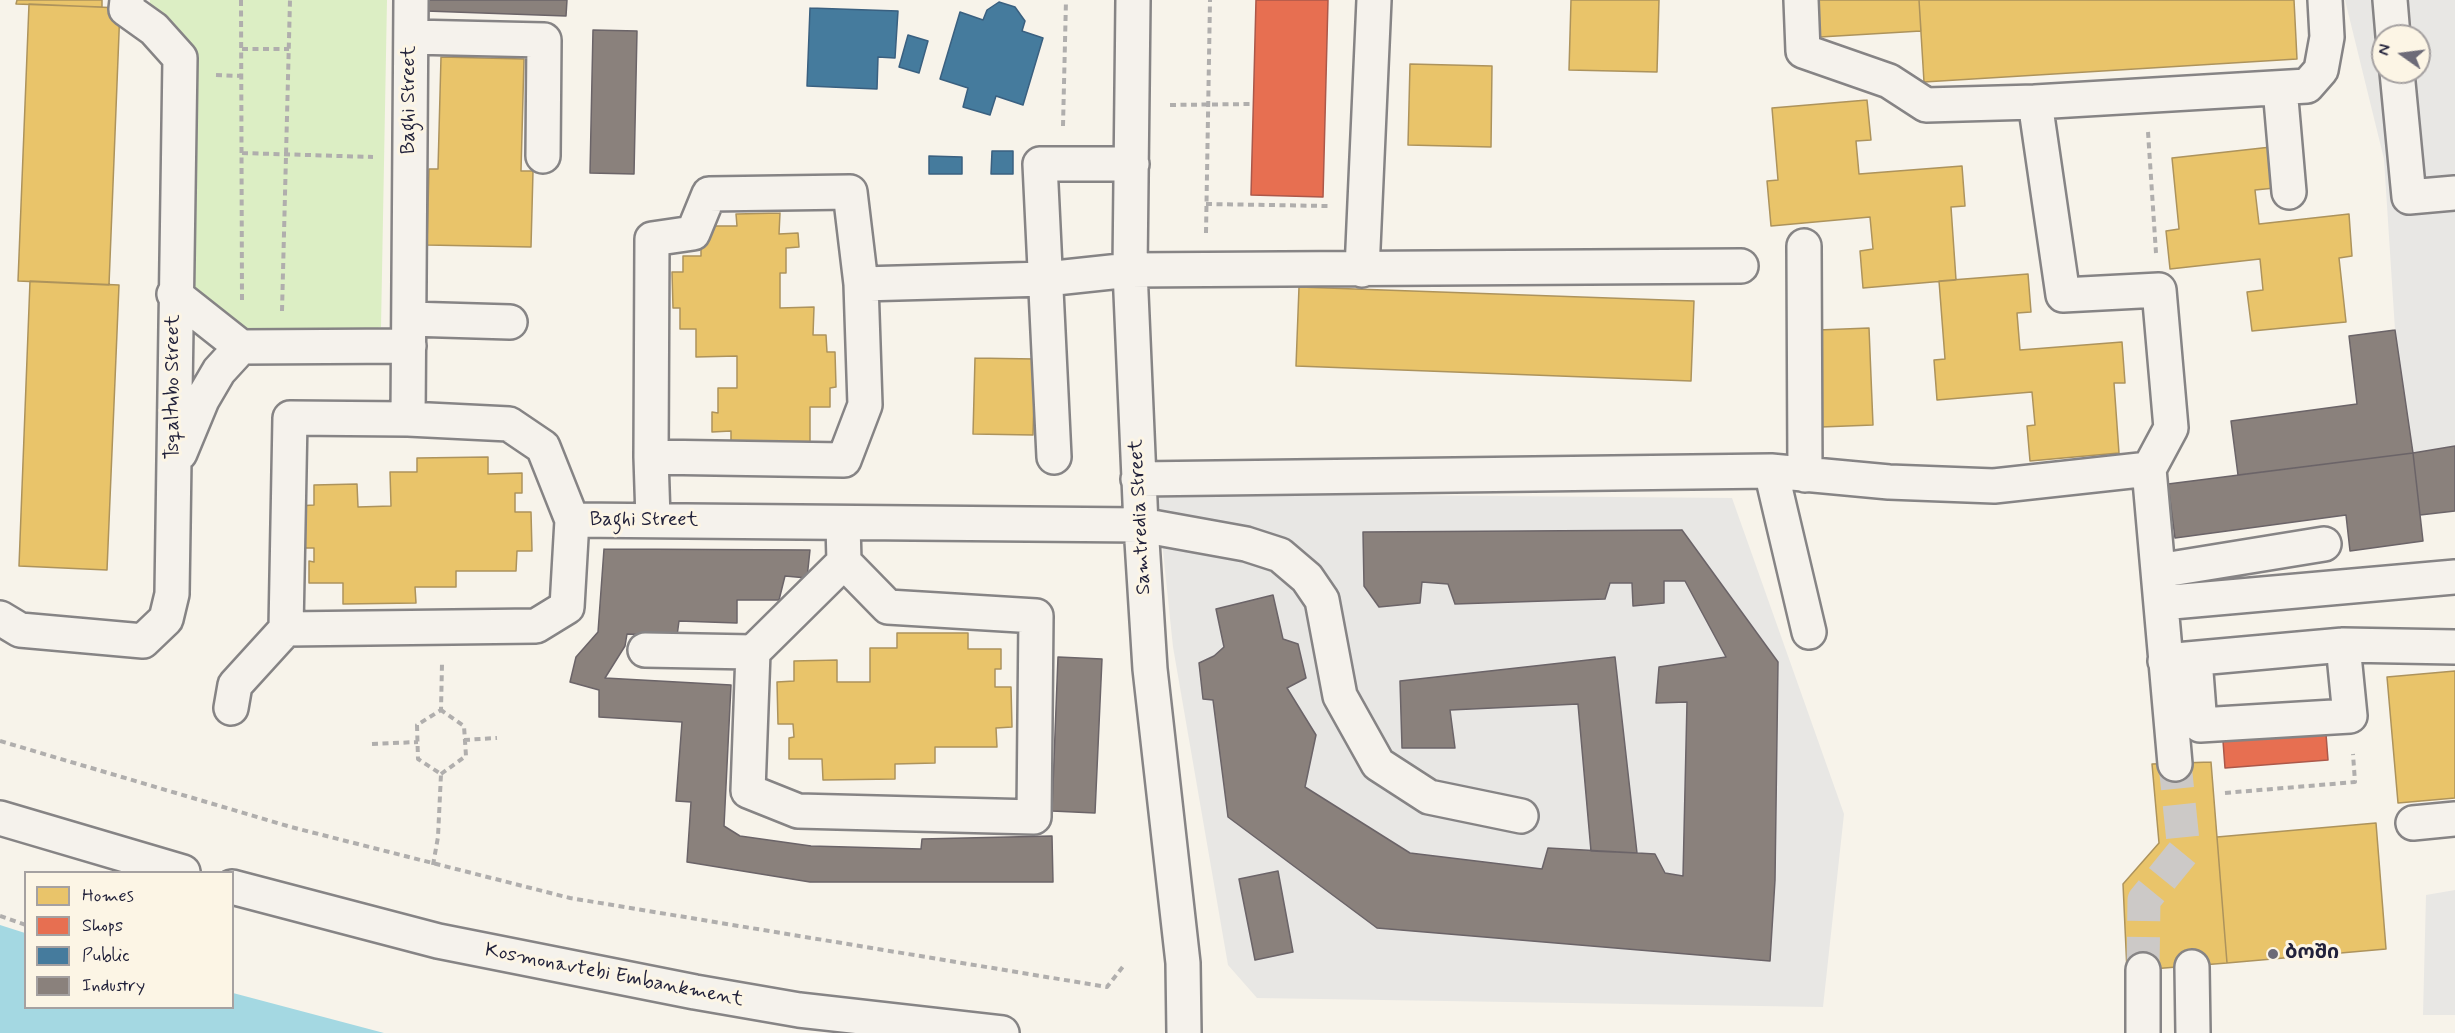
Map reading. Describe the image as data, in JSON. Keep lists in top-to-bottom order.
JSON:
{
  "streets": {
    "street": [
      "Baghi Street",
      "Tsqaltubo Street",
      "Samtredia Street",
      "Kosmonavtebi Embankment"
    ]
  },
  "crossings": [
    ["Baghi Street", "Samtredia Street"]
  ],
  "places": ["ბოში"],
  "legend": [
    "Homes",
    "Shops",
    "Public",
    "Industry"
  ],
  "north": "left"
}
